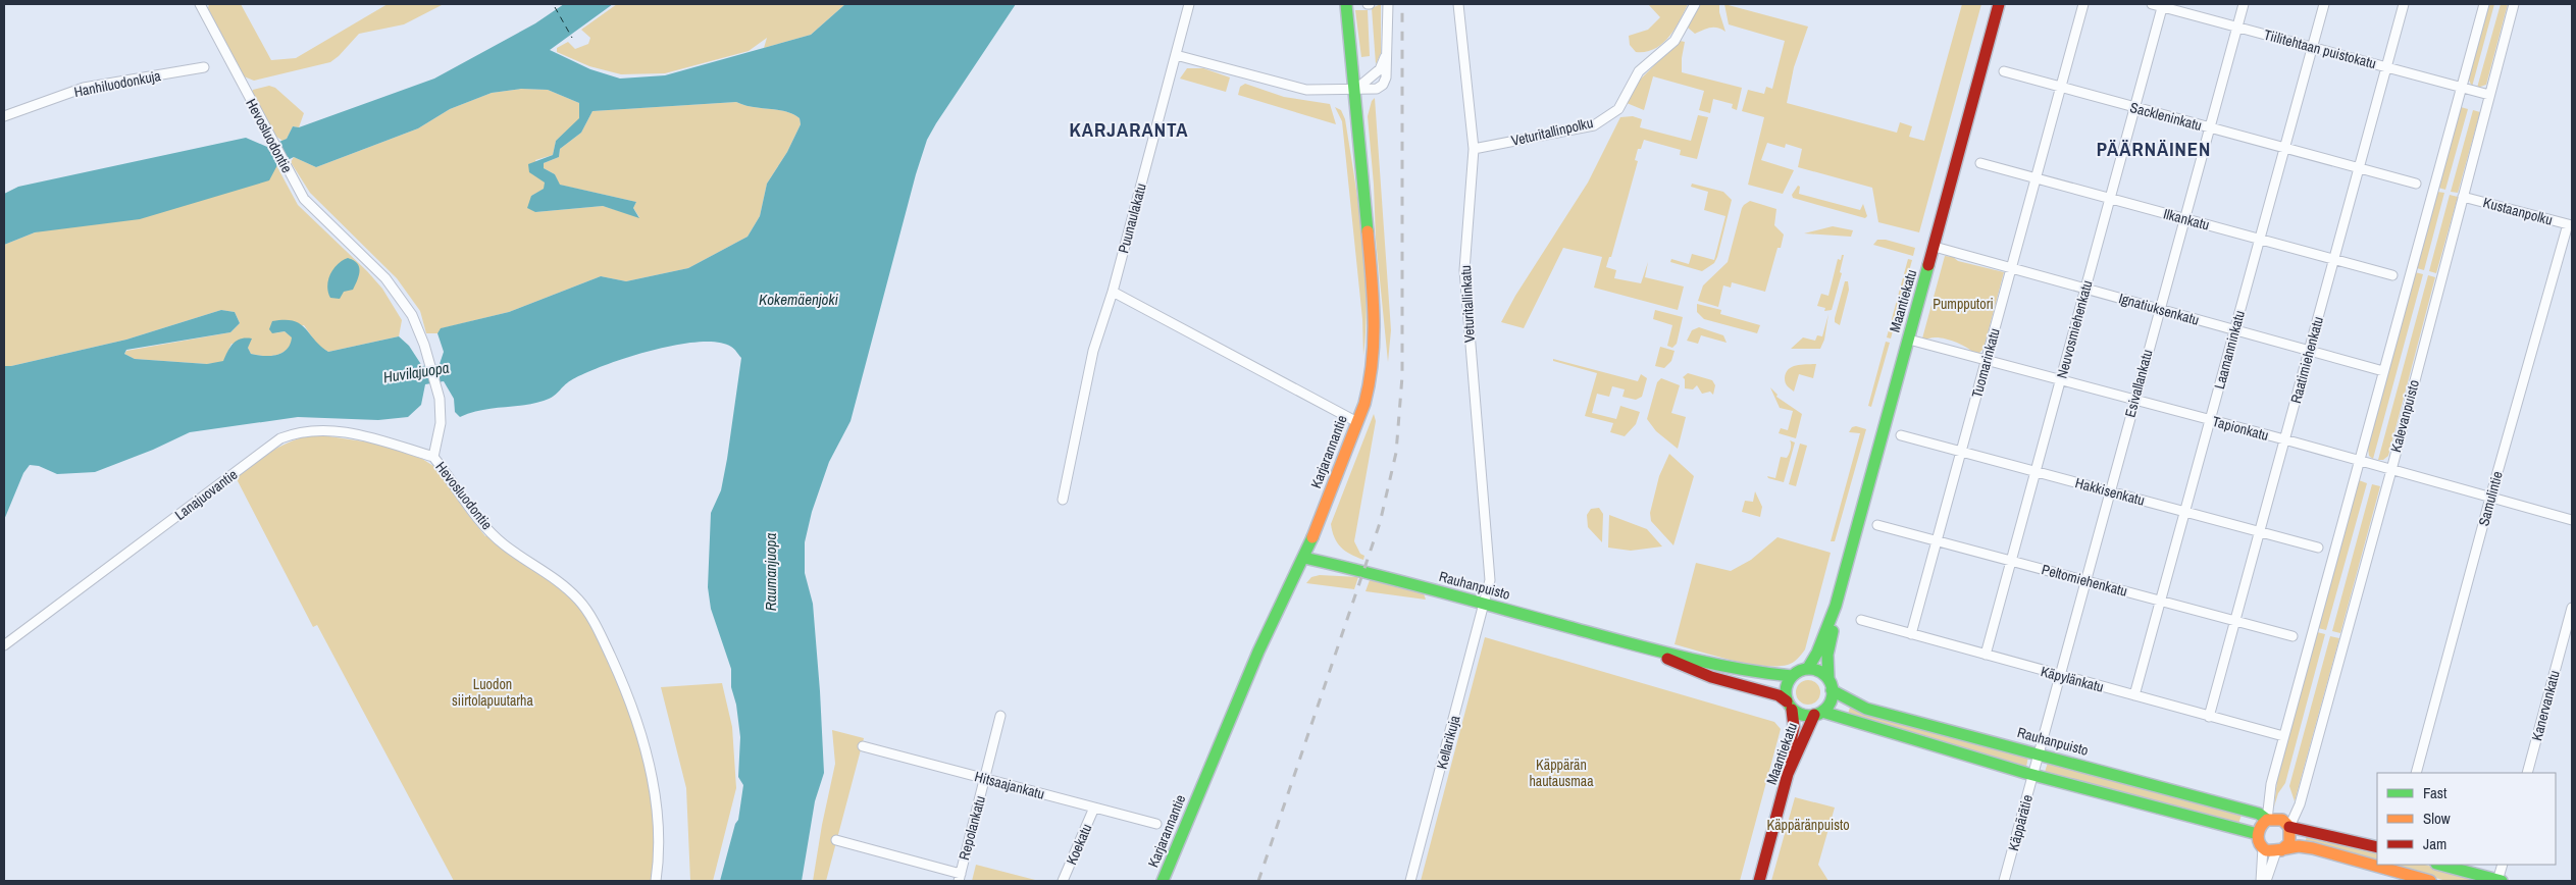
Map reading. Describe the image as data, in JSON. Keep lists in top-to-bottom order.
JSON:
{
  "streets": {
    "main road": ["Maantiekatu", "Karjarannantie", "Rauhanpuisto"],
    "street": [
      "Tiilitehtaan puistokatu",
      "Hanhiluodonkuja",
      "Sackleninkatu",
      "Veturitallinpolku",
      "Hevosluodontie",
      "Kustaanpolku",
      "Puunaulakatu",
      "Ilkankatu",
      "Veturitallinkatu",
      "Ignatiuksenkatu",
      "Neuvosmiehenkatu",
      "Laamanninkatu",
      "Raatimiehenkatu",
      "Tuomarinkatu",
      "Esivallankatu",
      "Kalevanpuisto",
      "Tapionkatu",
      "Hakkisenkatu",
      "Lanajuovantie",
      "Samulintie",
      "Peltomiehenkatu",
      "Käpylänkatu",
      "Kanervankatu",
      "Kellarikuja",
      "Hitsaajankatu",
      "Käppärätie",
      "Repolankatu",
      "Koekatu"
    ]
  },
  "crossings": [
    ["Tiilitehtaan puistokatu", "Neuvosmiehenkatu"],
    ["Tiilitehtaan puistokatu", "Laamanninkatu"],
    ["Tiilitehtaan puistokatu", "Raatimiehenkatu"],
    ["Tiilitehtaan puistokatu", "Esivallankatu"],
    ["Tiilitehtaan puistokatu", "Kalevanpuisto"],
    ["Sackleninkatu", "Neuvosmiehenkatu"],
    ["Sackleninkatu", "Laamanninkatu"],
    ["Sackleninkatu", "Raatimiehenkatu"],
    ["Sackleninkatu", "Tuomarinkatu"],
    ["Sackleninkatu", "Esivallankatu"],
    ["Veturitallinpolku", "Veturitallinkatu"],
    ["Hevosluodontie", "Lanajuovantie"],
    ["Kustaanpolku", "Kalevanpuisto"],
    ["Kustaanpolku", "Samulintie"],
    ["Ilkankatu", "Neuvosmiehenkatu"],
    ["Ilkankatu", "Laamanninkatu"],
    ["Ilkankatu", "Raatimiehenkatu"],
    ["Ilkankatu", "Tuomarinkatu"],
    ["Ilkankatu", "Esivallankatu"],
    ["Maantiekatu", "Ignatiuksenkatu"],
    ["Maantiekatu", "Tapionkatu"],
    ["Maantiekatu", "Rauhanpuisto"],
    ["Veturitallinkatu", "Rauhanpuisto"],
    ["Veturitallinkatu", "Kellarikuja"],
    ["Ignatiuksenkatu", "Neuvosmiehenkatu"],
    ["Ignatiuksenkatu", "Laamanninkatu"],
    ["Ignatiuksenkatu", "Raatimiehenkatu"],
    ["Ignatiuksenkatu", "Tuomarinkatu"],
    ["Ignatiuksenkatu", "Esivallankatu"],
    ["Neuvosmiehenkatu", "Tapionkatu"],
    ["Neuvosmiehenkatu", "Hakkisenkatu"],
    ["Neuvosmiehenkatu", "Peltomiehenkatu"],
    ["Neuvosmiehenkatu", "Käpylänkatu"],
    ["Laamanninkatu", "Tapionkatu"],
    ["Laamanninkatu", "Hakkisenkatu"],
    ["Laamanninkatu", "Peltomiehenkatu"],
    ["Laamanninkatu", "Käpylänkatu"],
    ["Raatimiehenkatu", "Tapionkatu"],
    ["Raatimiehenkatu", "Hakkisenkatu"],
    ["Raatimiehenkatu", "Peltomiehenkatu"],
    ["Raatimiehenkatu", "Käpylänkatu"],
    ["Tuomarinkatu", "Tapionkatu"],
    ["Tuomarinkatu", "Hakkisenkatu"],
    ["Tuomarinkatu", "Peltomiehenkatu"],
    ["Tuomarinkatu", "Käpylänkatu"],
    ["Esivallankatu", "Tapionkatu"],
    ["Esivallankatu", "Hakkisenkatu"],
    ["Esivallankatu", "Peltomiehenkatu"],
    ["Esivallankatu", "Rauhanpuisto"],
    ["Esivallankatu", "Käpylänkatu"],
    ["Esivallankatu", "Käppärätie"],
    ["Kalevanpuisto", "Tapionkatu"],
    ["Kalevanpuisto", "Rauhanpuisto"],
    ["Tapionkatu", "Samulintie"],
    ["Karjarannantie", "Rauhanpuisto"],
    ["Rauhanpuisto", "Kellarikuja"],
    ["Rauhanpuisto", "Käppärätie"],
    ["Hitsaajankatu", "Repolankatu"],
    ["Hitsaajankatu", "Koekatu"]
  ],
  "districts": ["KARJARANTA", "PÄÄRNÄINEN"],
  "water": ["Kokemäenjoki", "Huvilajuopa", "Raumanjuopa"],
  "parks": [
    "Pumpputori",
    "Luodon siirtolapuutarha",
    "Käppärän hautausmaa",
    "Käppäränpuisto"
  ],
  "legend": ["Fast", "Slow", "Jam"]
}
